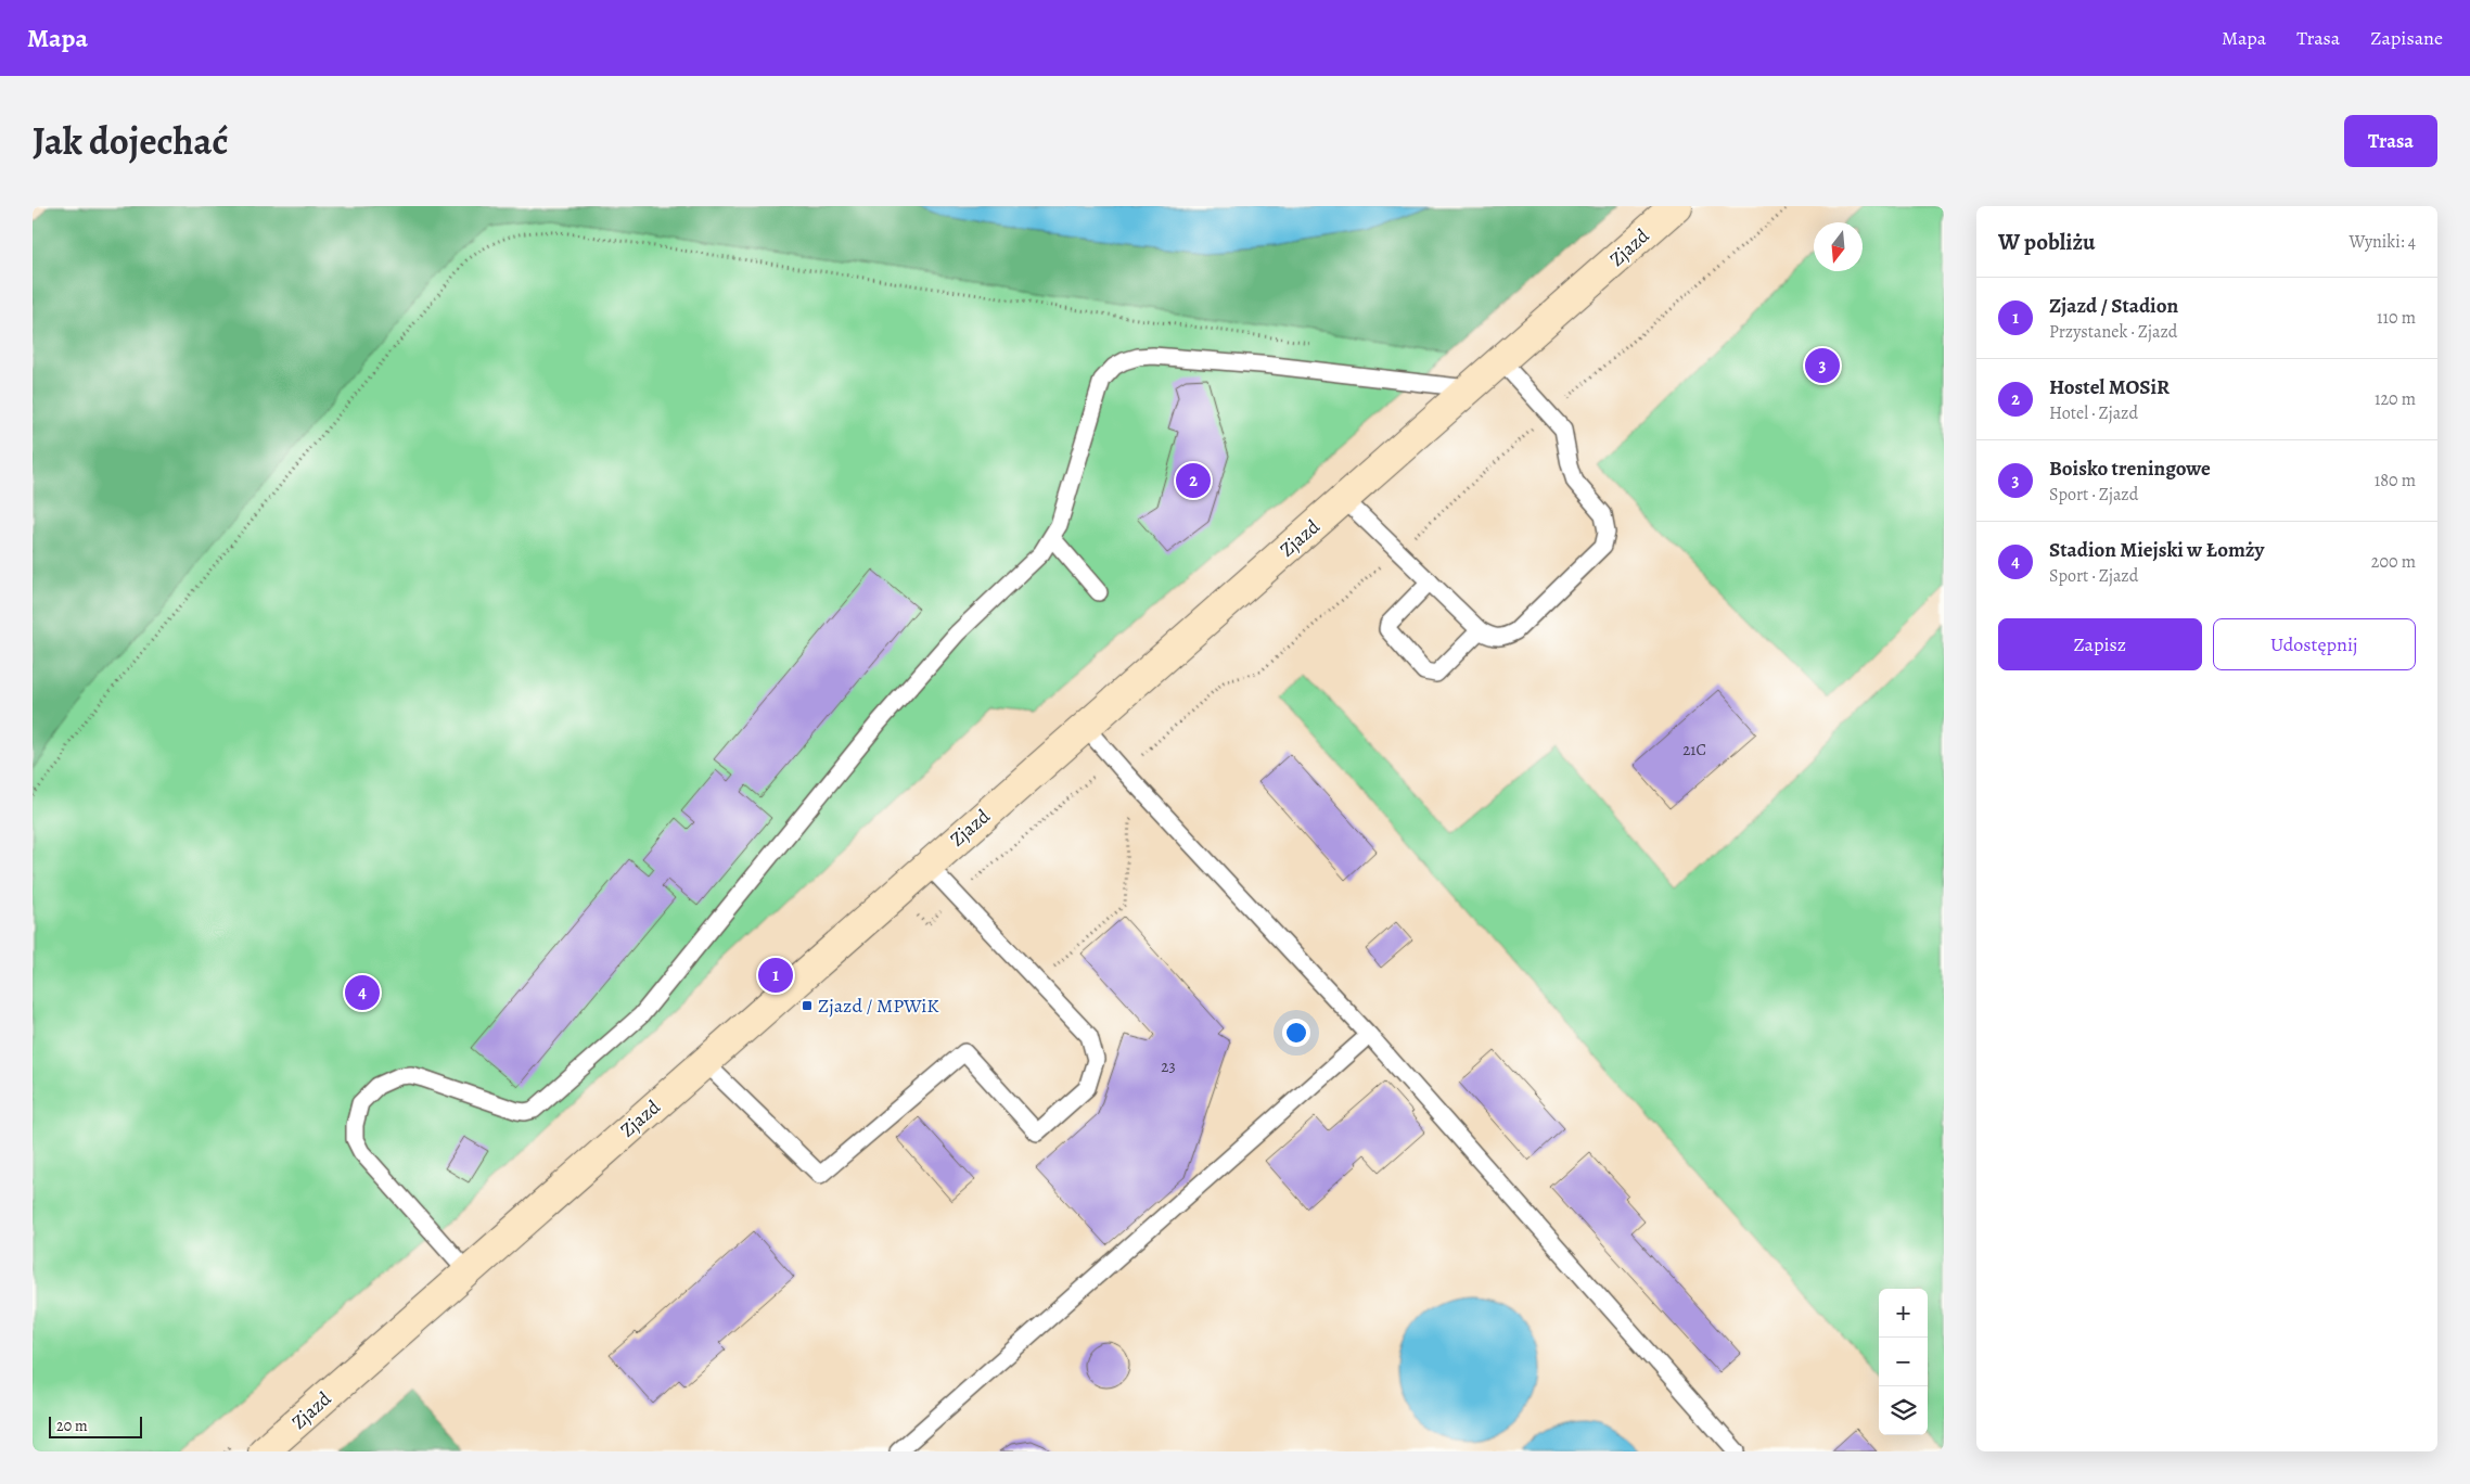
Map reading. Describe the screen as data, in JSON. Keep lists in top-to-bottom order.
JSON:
{
  "streets": {
    "main road": ["Zjazd"]
  },
  "places": {
    "transit": ["Zjazd / MPWiK"]
  },
  "house_numbers": ["21C", "23"],
  "scale_bar": "20 m",
  "north": "bottom",
  "page": {
    "header": "Mapa",
    "nav": ["Mapa", "Trasa", "Zapisane"],
    "title": "Jak dojechać",
    "buttons": [
      "Trasa",
      ["Zapisz", "Udostępnij"]
    ],
    "heading": ["W pobliżu", "Wyniki: 4"],
    "list": [
      {
        "mark": "1",
        "name": "Zjazd / Stadion",
        "note": "Przystanek · Zjazd",
        "value": "110 m"
      },
      {
        "mark": "2",
        "name": "Hostel MOSiR",
        "note": "Hotel · Zjazd",
        "value": "120 m"
      },
      {
        "mark": "3",
        "name": "Boisko treningowe",
        "note": "Sport · Zjazd",
        "value": "180 m"
      },
      {
        "mark": "4",
        "name": "Stadion Miejski w Łomży",
        "note": "Sport · Zjazd",
        "value": "200 m"
      }
    ],
    "pins": [
      "3",
      "2",
      "1",
      "4"
    ],
    "map_buttons": ["+", "−"],
    "scale": "20 m"
  }
}
